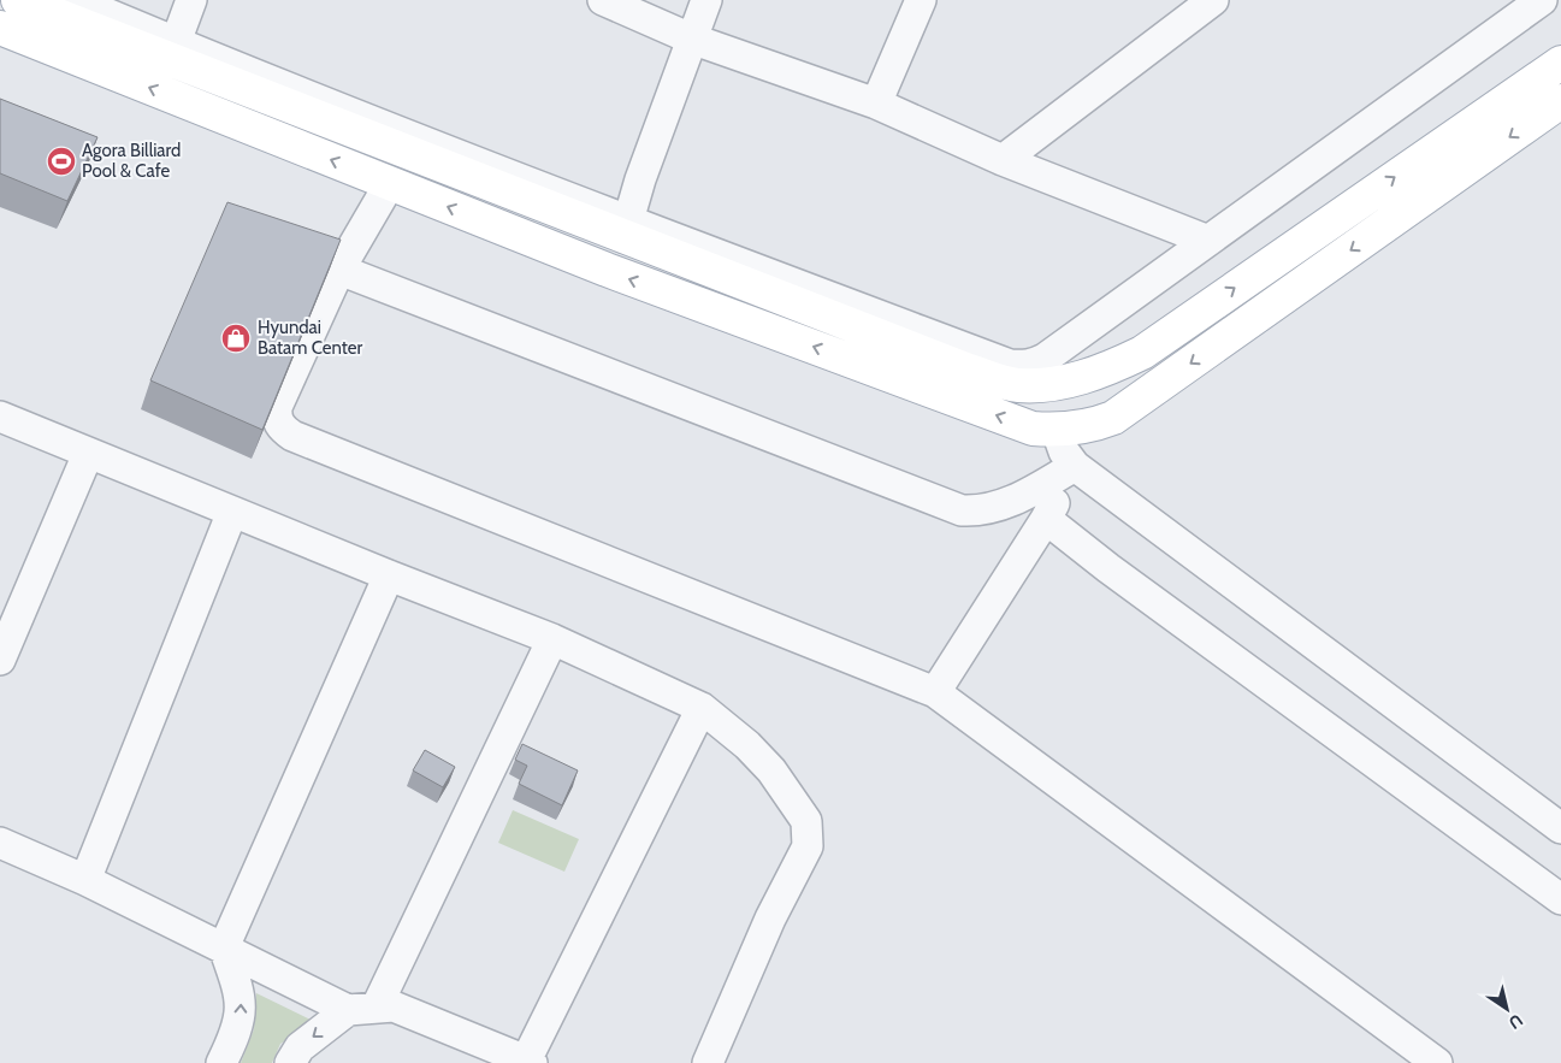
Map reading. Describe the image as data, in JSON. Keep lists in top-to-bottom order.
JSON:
{
  "places": {
    "sports": ["Agora Billiard Pool & Cafe"],
    "shop": ["Hyundai Batam Center"]
  },
  "north": "bottom right"
}
